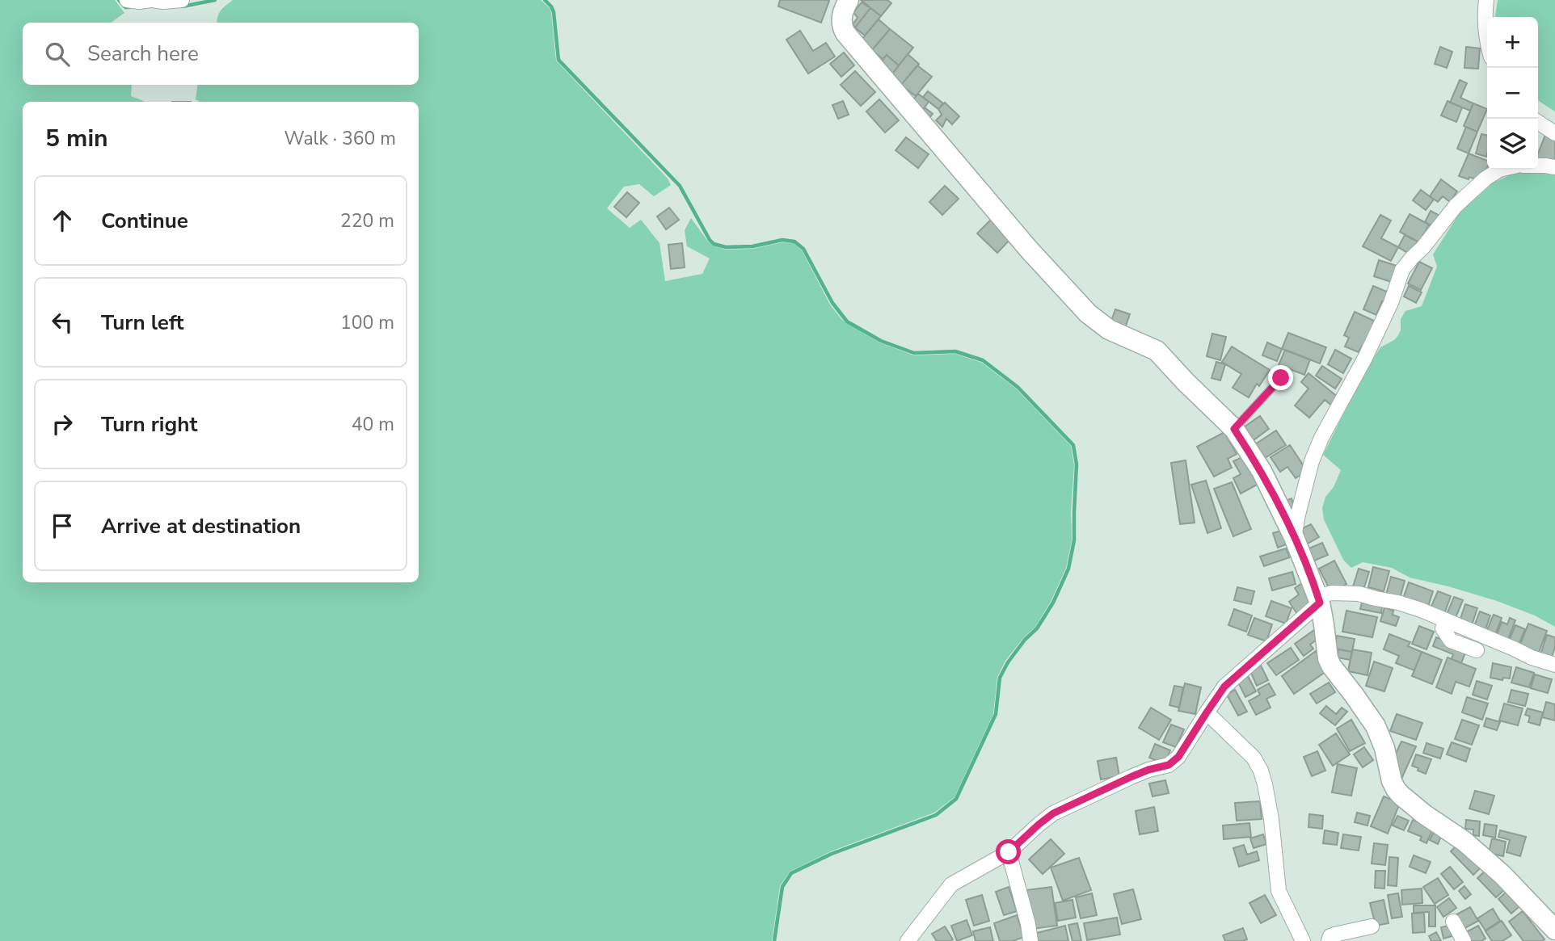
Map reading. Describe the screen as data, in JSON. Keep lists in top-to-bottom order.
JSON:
{
  "page": {
    "map_buttons": ["+", "−"],
    "search": "Search here",
    "heading": ["5 min", "Walk · 360 m"],
    "list": [
      ["Continue", "220 m"],
      ["Turn left", "100 m"],
      ["Turn right", "40 m"],
      "Arrive at destination"
    ]
  }
}
